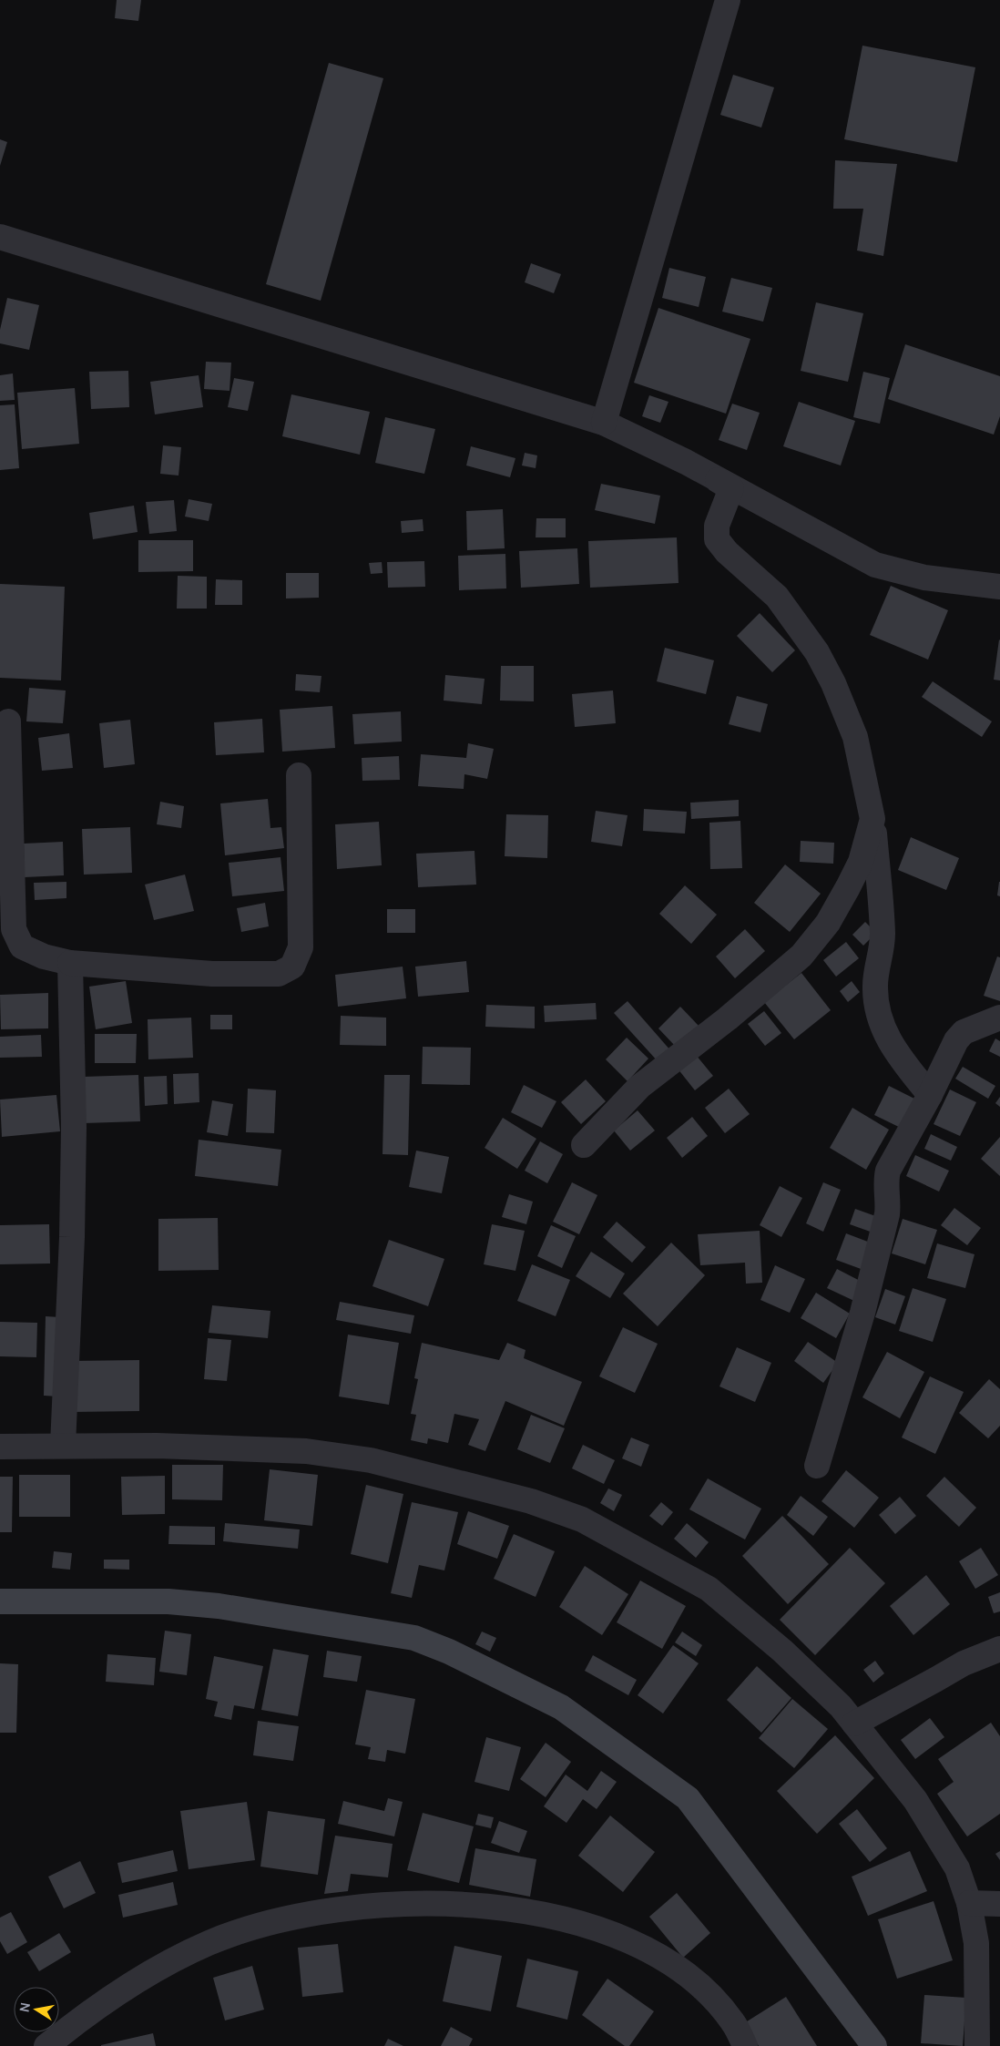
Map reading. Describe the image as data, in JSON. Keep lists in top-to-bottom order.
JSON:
{
  "north": "left"
}
